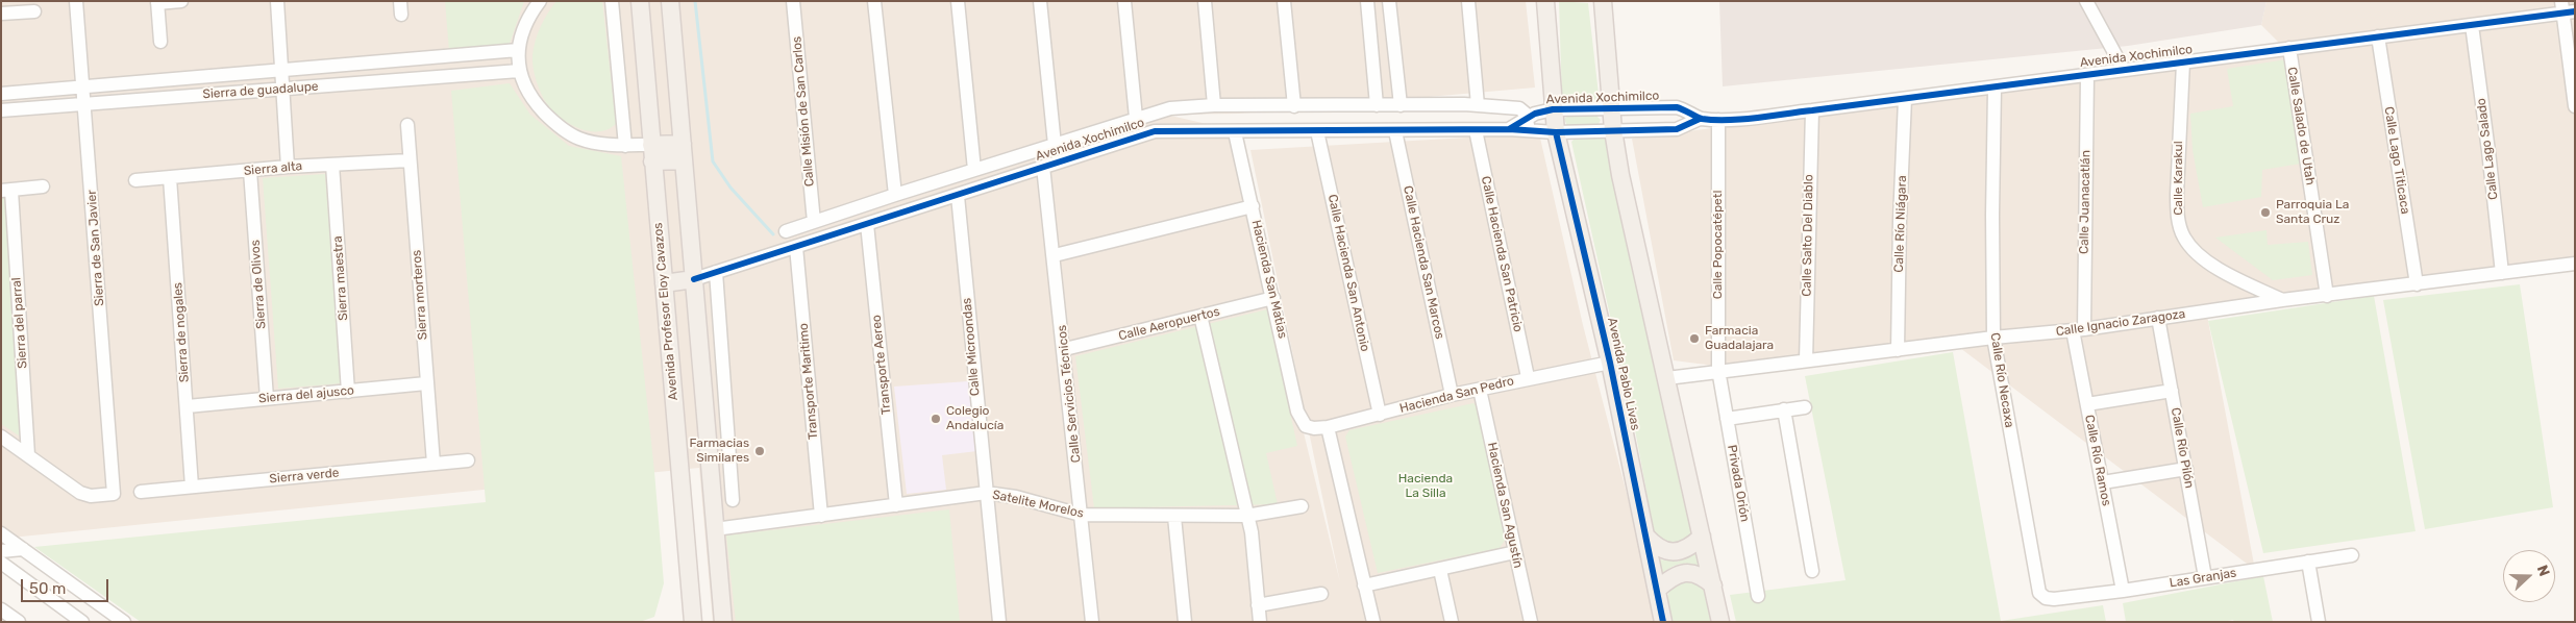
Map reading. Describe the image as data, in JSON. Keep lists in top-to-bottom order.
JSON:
{
  "streets": {
    "main road": ["Avenida Profesor Eloy Cavazos", "Avenida Pablo Livas"],
    "street": [
      "Avenida Xochimilco",
      "Sierra de guadalupe",
      "Calle Misión de San Carlos",
      "Calle Salado de Utah",
      "Calle Lago Salado",
      "Calle Lago Titicaca",
      "Sierra alta",
      "Calle Karakul",
      "Calle Juanacatlán",
      "Calle Río Niágara",
      "Calle Salto Del Diablo",
      "Calle Popocatépetl",
      "Sierra de San Javier",
      "Calle Hacienda San Patricio",
      "Calle Hacienda San Marcos",
      "Calle Hacienda San Antonio",
      "Sierra maestra",
      "Hacienda San Matias",
      "Sierra de Olivos",
      "Sierra morteros",
      "Sierra del parral",
      "Calle Ignacio Zaragoza",
      "Calle Aeropuertos",
      "Sierra de nogales",
      "Calle Microondas",
      "Transporte Aereo",
      "Calle Río Necaxa",
      "Transporte Maritimo",
      "Calle Servicios Técnicos",
      "Sierra del ajusco",
      "Hacienda San Pedro",
      "Calle Río Pilón",
      "Calle Río Ramos",
      "Sierra verde",
      "Privada Orión",
      "Satelite Morelos",
      "Hacienda San Agustín",
      "Las Granjas"
    ]
  },
  "crossings": [
    ["Avenida Xochimilco", "Calle Salado de Utah"],
    ["Avenida Xochimilco", "Calle Lago Salado"],
    ["Avenida Xochimilco", "Calle Lago Titicaca"],
    ["Avenida Xochimilco", "Calle Karakul"],
    ["Avenida Xochimilco", "Calle Juanacatlán"],
    ["Avenida Xochimilco", "Calle Río Niágara"],
    ["Avenida Xochimilco", "Calle Salto Del Diablo"],
    ["Avenida Xochimilco", "Calle Popocatépetl"],
    ["Avenida Xochimilco", "Calle Hacienda San Patricio"],
    ["Avenida Xochimilco", "Calle Hacienda San Marcos"],
    ["Avenida Xochimilco", "Calle Hacienda San Antonio"],
    ["Avenida Xochimilco", "Hacienda San Matias"],
    ["Avenida Xochimilco", "Calle Microondas"],
    ["Avenida Xochimilco", "Transporte Aereo"],
    ["Avenida Xochimilco", "Avenida Pablo Livas"],
    ["Avenida Xochimilco", "Calle Río Necaxa"],
    ["Avenida Xochimilco", "Transporte Maritimo"],
    ["Avenida Xochimilco", "Calle Servicios Técnicos"],
    ["Sierra de guadalupe", "Sierra de San Javier"],
    ["Calle Salado de Utah", "Calle Ignacio Zaragoza"],
    ["Calle Lago Salado", "Calle Ignacio Zaragoza"],
    ["Calle Lago Titicaca", "Calle Ignacio Zaragoza"],
    ["Sierra alta", "Sierra maestra"],
    ["Sierra alta", "Sierra de Olivos"],
    ["Sierra alta", "Sierra morteros"],
    ["Sierra alta", "Sierra de nogales"],
    ["Calle Karakul", "Calle Ignacio Zaragoza"],
    ["Calle Juanacatlán", "Calle Ignacio Zaragoza"],
    ["Calle Juanacatlán", "Calle Río Ramos"],
    ["Calle Río Niágara", "Calle Ignacio Zaragoza"],
    ["Calle Salto Del Diablo", "Calle Ignacio Zaragoza"],
    ["Calle Popocatépetl", "Calle Ignacio Zaragoza"],
    ["Calle Popocatépetl", "Privada Orión"],
    ["Sierra de San Javier", "Sierra del parral"],
    ["Calle Hacienda San Patricio", "Hacienda San Pedro"],
    ["Calle Hacienda San Marcos", "Hacienda San Pedro"],
    ["Calle Hacienda San Antonio", "Hacienda San Pedro"],
    ["Sierra maestra", "Sierra del ajusco"],
    ["Hacienda San Matias", "Calle Aeropuertos"],
    ["Hacienda San Matias", "Hacienda San Pedro"],
    ["Sierra de Olivos", "Sierra del ajusco"],
    ["Sierra morteros", "Sierra del ajusco"],
    ["Sierra morteros", "Sierra verde"],
    ["Calle Ignacio Zaragoza", "Calle Río Necaxa"],
    ["Calle Ignacio Zaragoza", "Calle Río Pilón"],
    ["Calle Ignacio Zaragoza", "Calle Río Ramos"],
    ["Calle Ignacio Zaragoza", "Privada Orión"],
    ["Calle Aeropuertos", "Calle Servicios Técnicos"],
    ["Sierra de nogales", "Sierra del ajusco"],
    ["Sierra de nogales", "Sierra verde"],
    ["Calle Microondas", "Satelite Morelos"],
    ["Transporte Aereo", "Satelite Morelos"],
    ["Avenida Pablo Livas", "Hacienda San Pedro"],
    ["Calle Río Necaxa", "Las Granjas"],
    ["Transporte Maritimo", "Satelite Morelos"],
    ["Calle Servicios Técnicos", "Satelite Morelos"],
    ["Hacienda San Pedro", "Hacienda San Agustín"],
    ["Calle Río Pilón", "Las Granjas"],
    ["Calle Río Ramos", "Las Granjas"]
  ],
  "parks": ["Hacienda La Silla"],
  "places": [
    "Parroquia La Santa Cruz",
    "Farmacia Guadalajara",
    "Colegio Andalucía",
    "Farmacias Similares"
  ],
  "scale_bar": "50 m",
  "north": "right"
}
